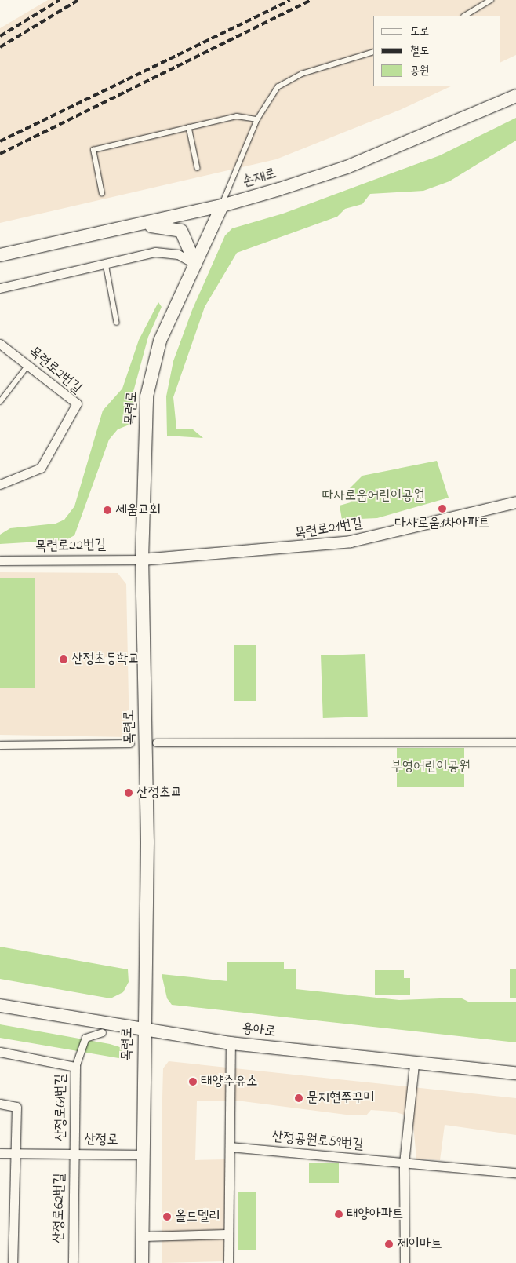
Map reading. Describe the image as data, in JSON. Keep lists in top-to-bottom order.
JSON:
{
  "streets": {
    "main road": ["손재로", "목련로", "용아로"],
    "street": [
      "목련로2번길",
      "목련로21번길",
      "목련로22번길",
      "산정로61번길",
      "산정로",
      "산정공원로59번길",
      "산정로62번길"
    ]
  },
  "crossings": [
    ["손재로", "목련로"],
    ["목련로", "목련로21번길"],
    ["목련로", "목련로22번길"],
    ["목련로", "용아로"],
    ["목련로", "산정로"],
    ["목련로21번길", "목련로22번길"],
    ["산정로61번길", "산정로"],
    ["산정로61번길", "산정로62번길"],
    ["산정로", "산정로62번길"]
  ],
  "parks": ["따사로움어린이공원", "부영어린이공원"],
  "places": [
    "다사로움1차아파트",
    "세움교회",
    "산정초등학교",
    "산정초교",
    "태양주유소",
    "문지현쭈꾸미",
    "태양아파트",
    "올드델리",
    "제이마트"
  ],
  "legend": ["도로", "철도", "공원"]
}
